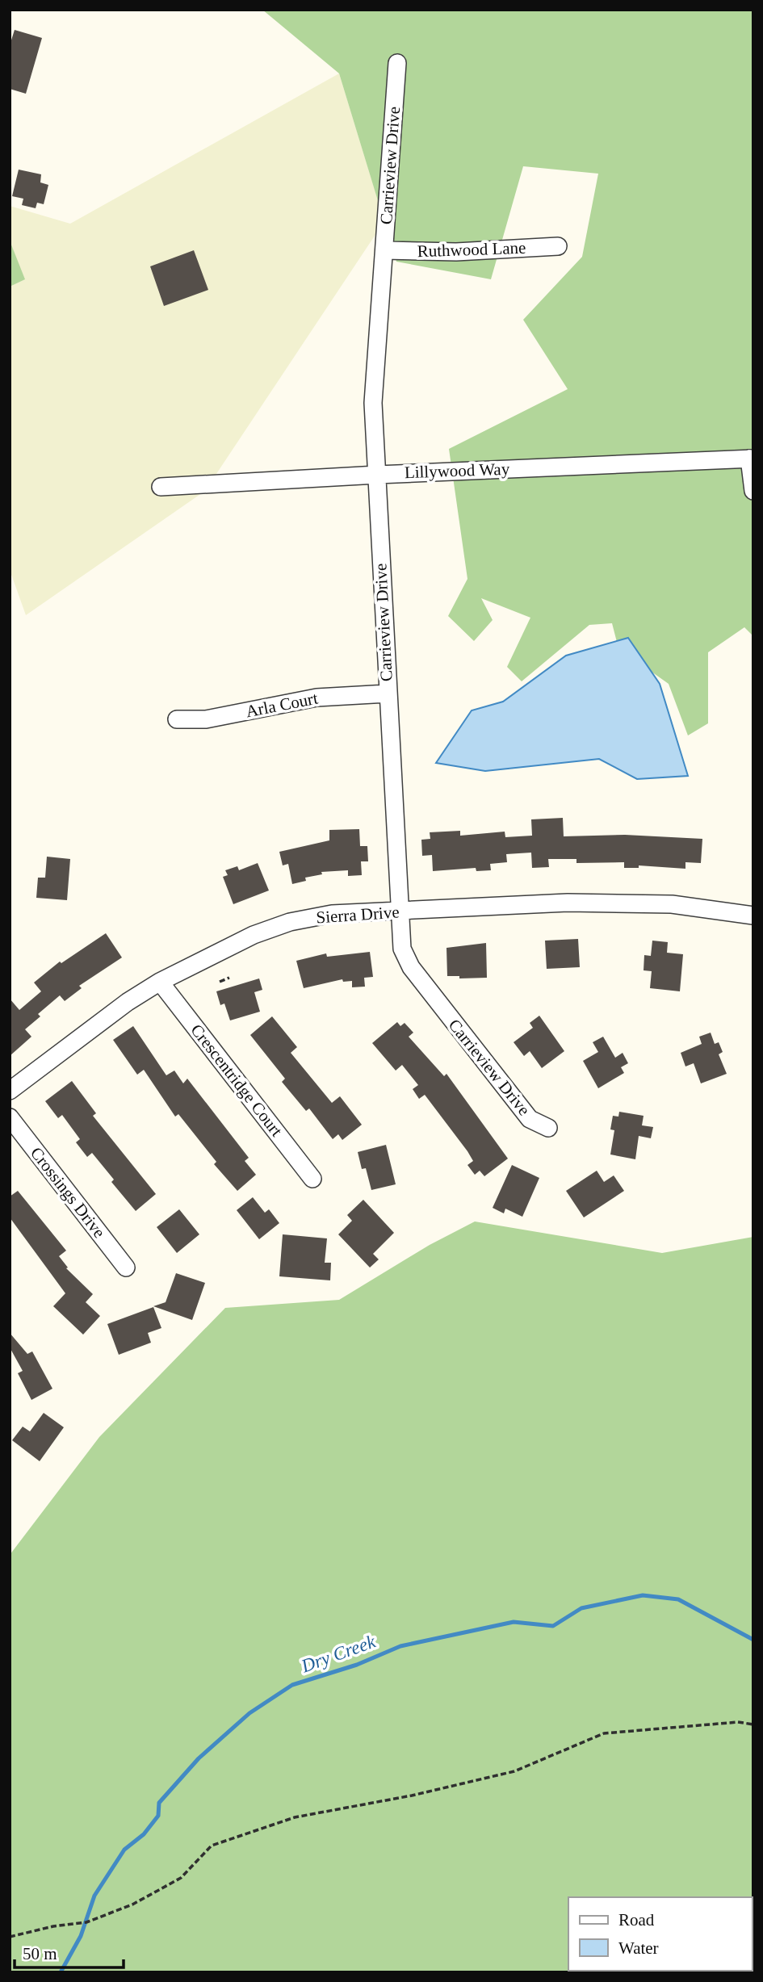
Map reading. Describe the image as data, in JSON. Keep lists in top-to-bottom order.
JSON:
{
  "streets": {
    "street": [
      "Carrieview Drive",
      "Ruthwood Lane",
      "Lillywood Way",
      "Arla Court",
      "Sierra Drive",
      "Crescentridge Court",
      "Crossings Drive"
    ]
  },
  "crossings": [
    ["Carrieview Drive", "Ruthwood Lane"],
    ["Carrieview Drive", "Lillywood Way"],
    ["Carrieview Drive", "Arla Court"],
    ["Carrieview Drive", "Sierra Drive"],
    ["Sierra Drive", "Crescentridge Court"]
  ],
  "water": ["Dry Creek"],
  "legend": ["Road", "Water"],
  "scale_bar": "50 m"
}
